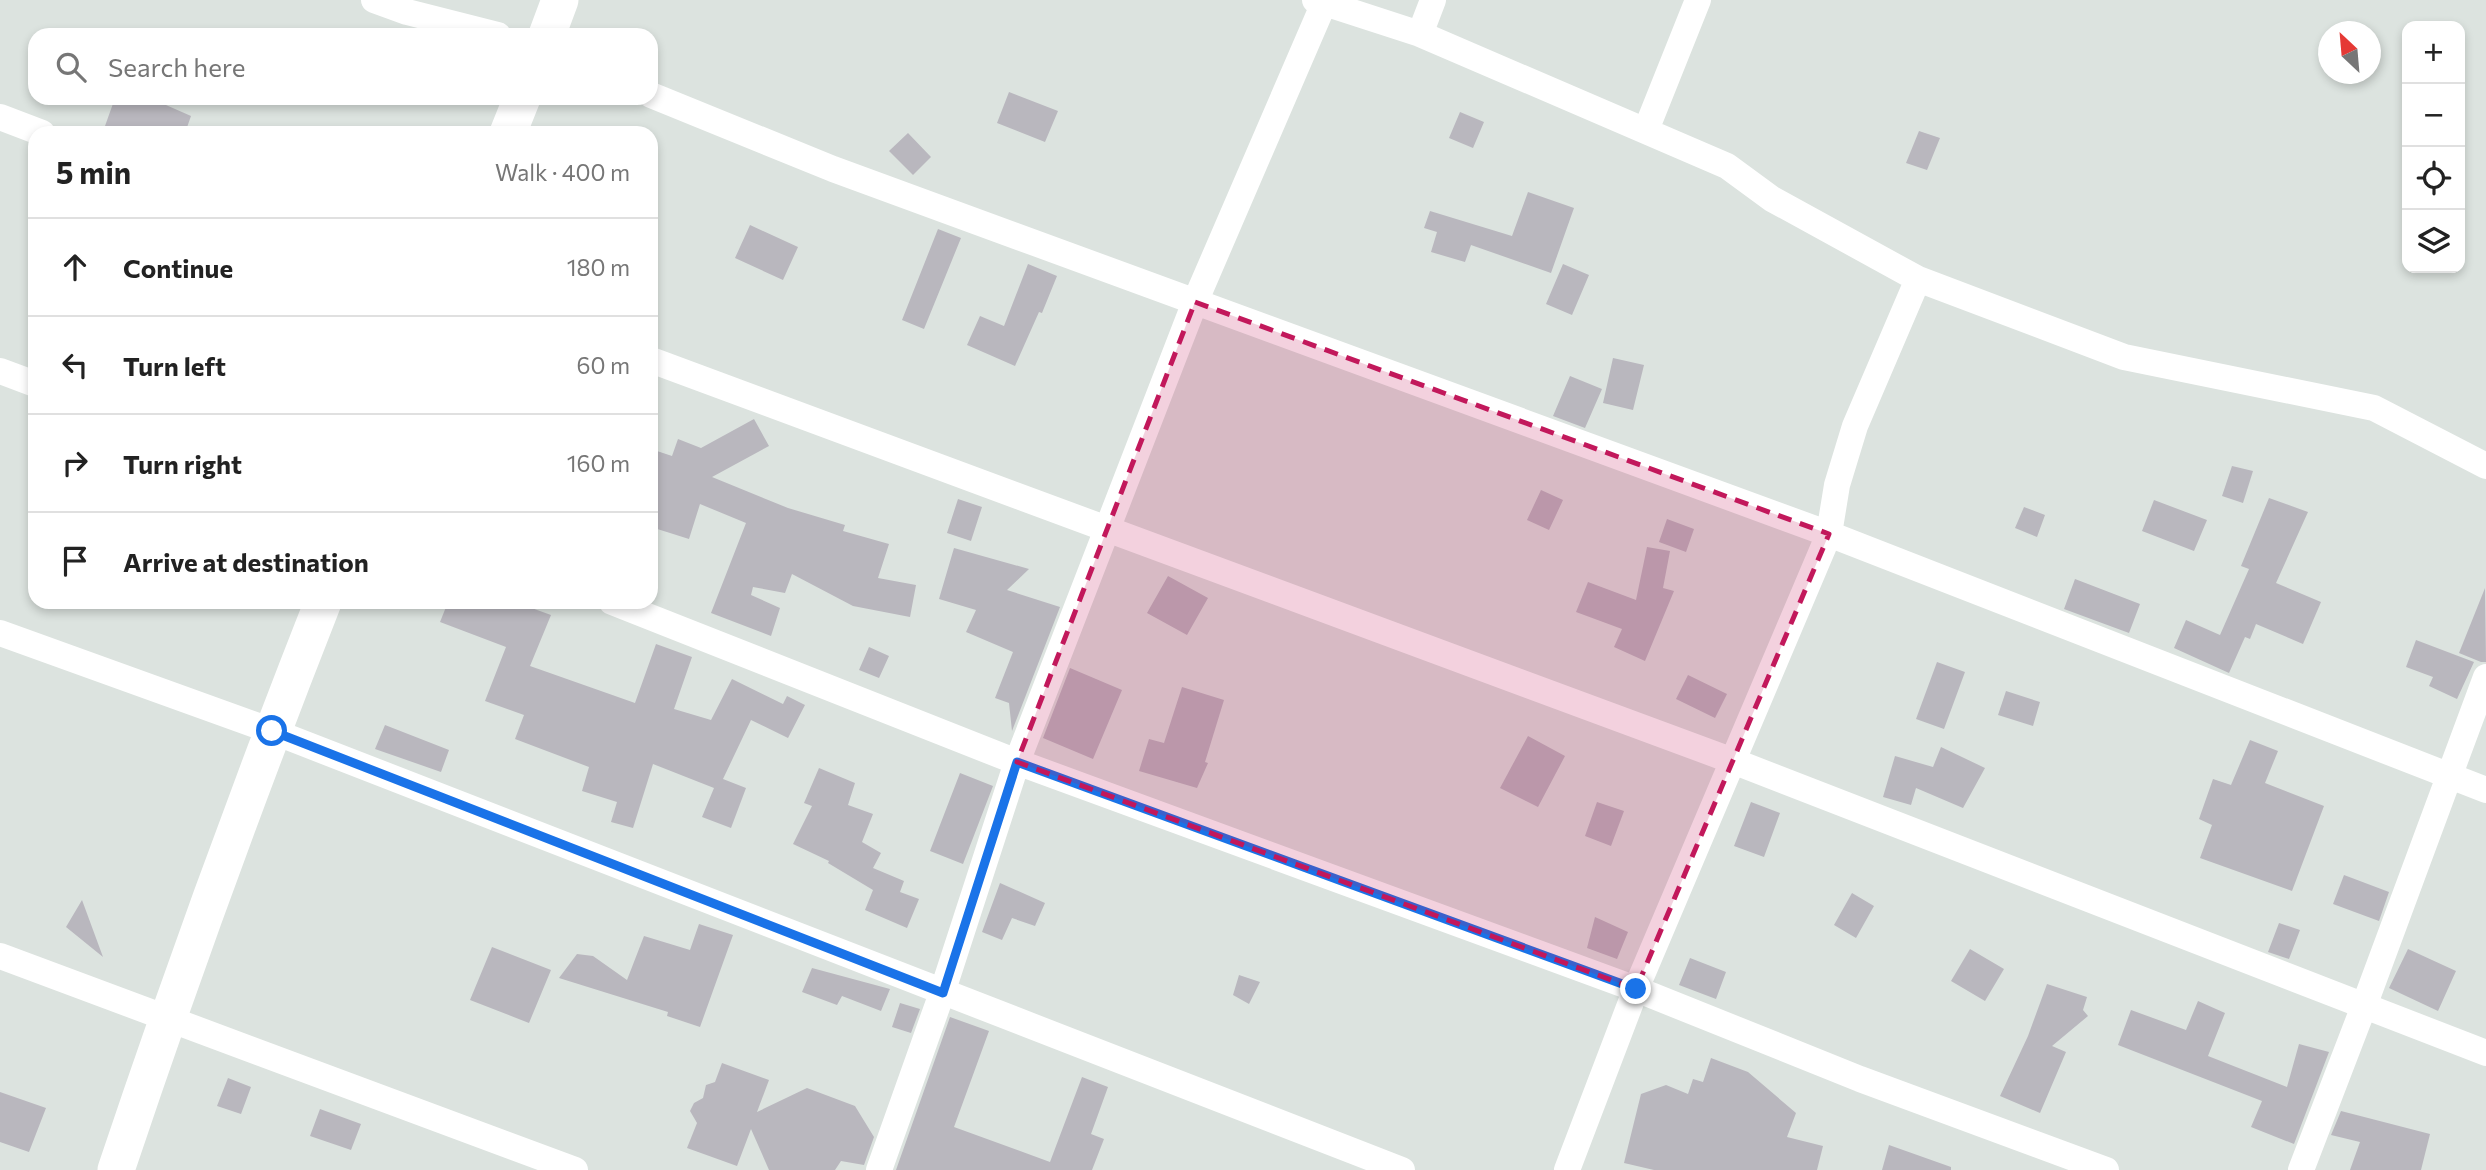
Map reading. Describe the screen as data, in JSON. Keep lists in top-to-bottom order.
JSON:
{
  "north": "top left",
  "page": {
    "map_buttons": ["+", "−"],
    "search": "Search here",
    "heading": ["5 min", "Walk · 400 m"],
    "list": [
      ["Continue", "180 m"],
      ["Turn left", "60 m"],
      ["Turn right", "160 m"],
      "Arrive at destination"
    ]
  }
}
